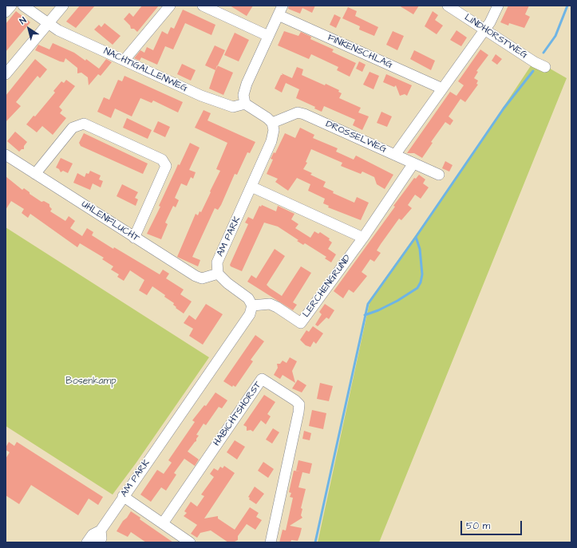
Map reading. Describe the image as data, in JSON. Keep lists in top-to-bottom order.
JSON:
{
  "streets": {
    "street": [
      "LINDHORSTWEG",
      "FINKENSCHLAG",
      "NACHTIGALLENWEG",
      "DROSSELWEG",
      "UHLENFLUCHT",
      "AM PARK",
      "LERCHENGRUND",
      "HABICHTSHORST"
    ]
  },
  "crossings": [
    ["DROSSELWEG", "AM PARK"],
    ["DROSSELWEG", "LERCHENGRUND"],
    ["UHLENFLUCHT", "AM PARK"],
    ["AM PARK", "LERCHENGRUND"]
  ],
  "parks": ["Bosenkamp"],
  "scale_bar": "50 m",
  "north": "top left"
}
